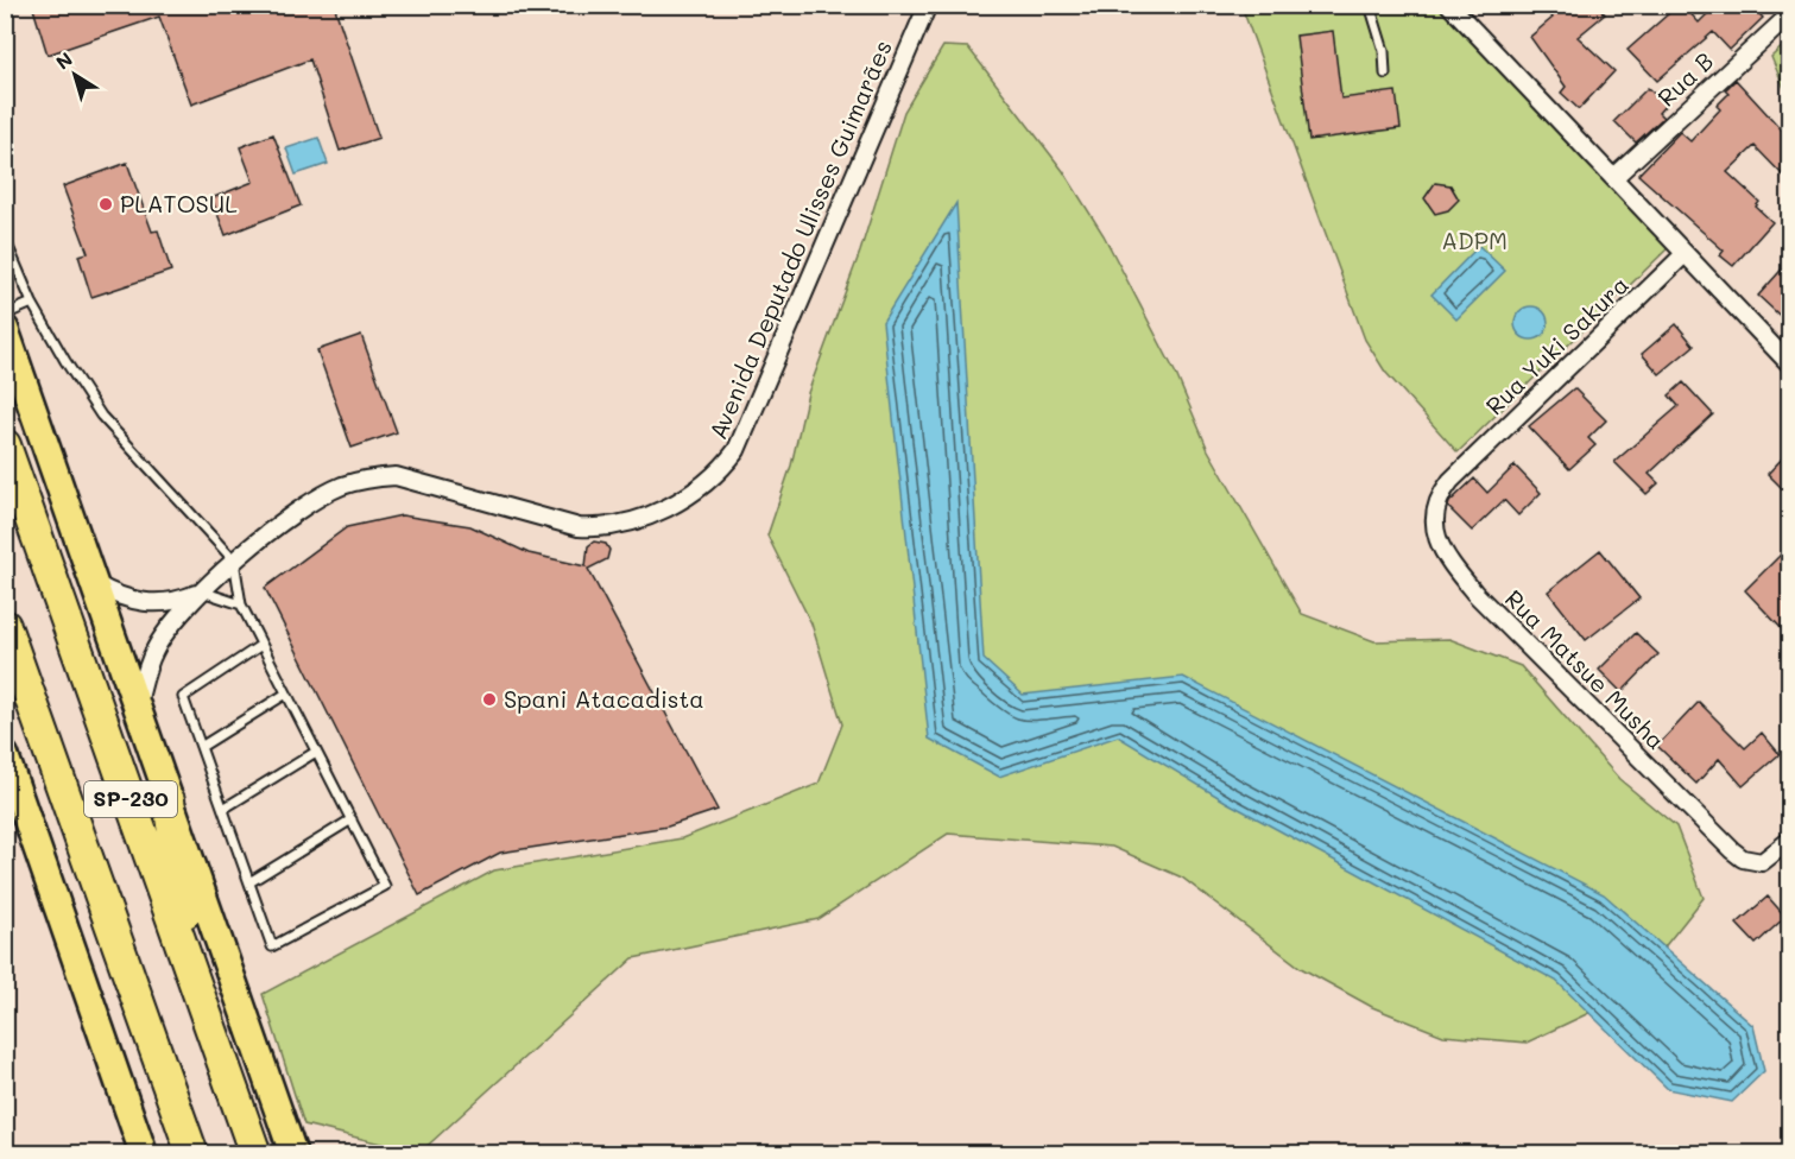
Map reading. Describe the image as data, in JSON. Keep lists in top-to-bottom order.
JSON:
{
  "streets": {
    "highway": ["SP-230"],
    "street": [
      "Rua B",
      "Avenida Deputado Ulisses Guimarães",
      "Rua Yuki Sakura",
      "Rua Matsue Musha"
    ]
  },
  "crossings": [
    ["Rua Yuki Sakura", "Rua Matsue Musha"]
  ],
  "parks": ["ADPM"],
  "places": ["PLATOSUL", "Spani Atacadista"],
  "north": "top left"
}
